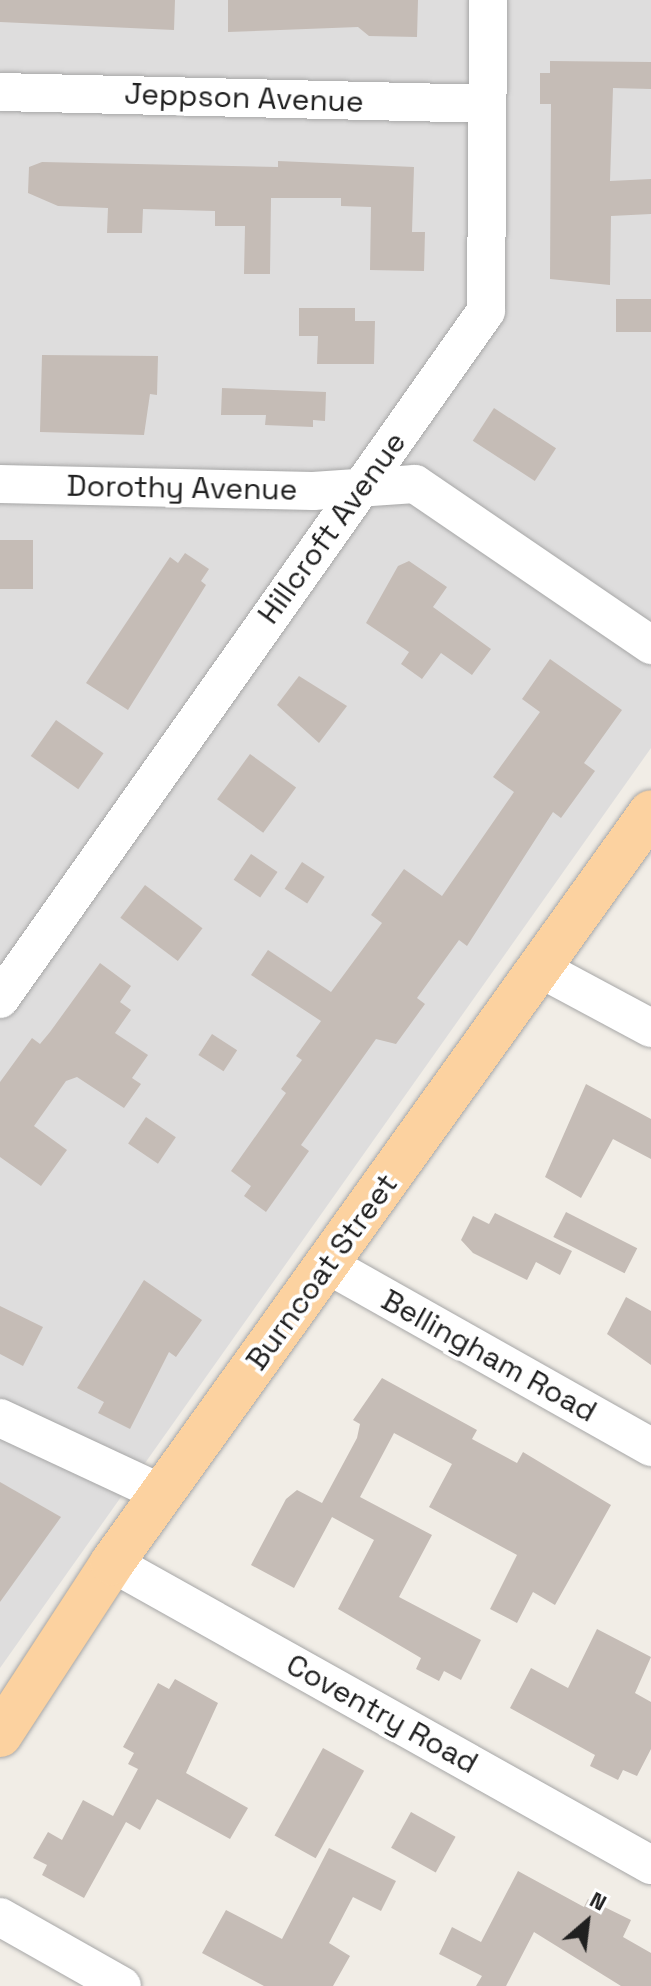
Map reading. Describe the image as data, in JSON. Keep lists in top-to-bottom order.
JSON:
{
  "streets": {
    "main road": ["Burncoat Street"],
    "street": [
      "Jeppson Avenue",
      "Dorothy Avenue",
      "Hillcroft Avenue",
      "Bellingham Road",
      "Coventry Road"
    ]
  },
  "crossings": [
    ["Jeppson Avenue", "Hillcroft Avenue"],
    ["Dorothy Avenue", "Hillcroft Avenue"],
    ["Burncoat Street", "Bellingham Road"],
    ["Burncoat Street", "Coventry Road"]
  ],
  "north": "top right"
}
